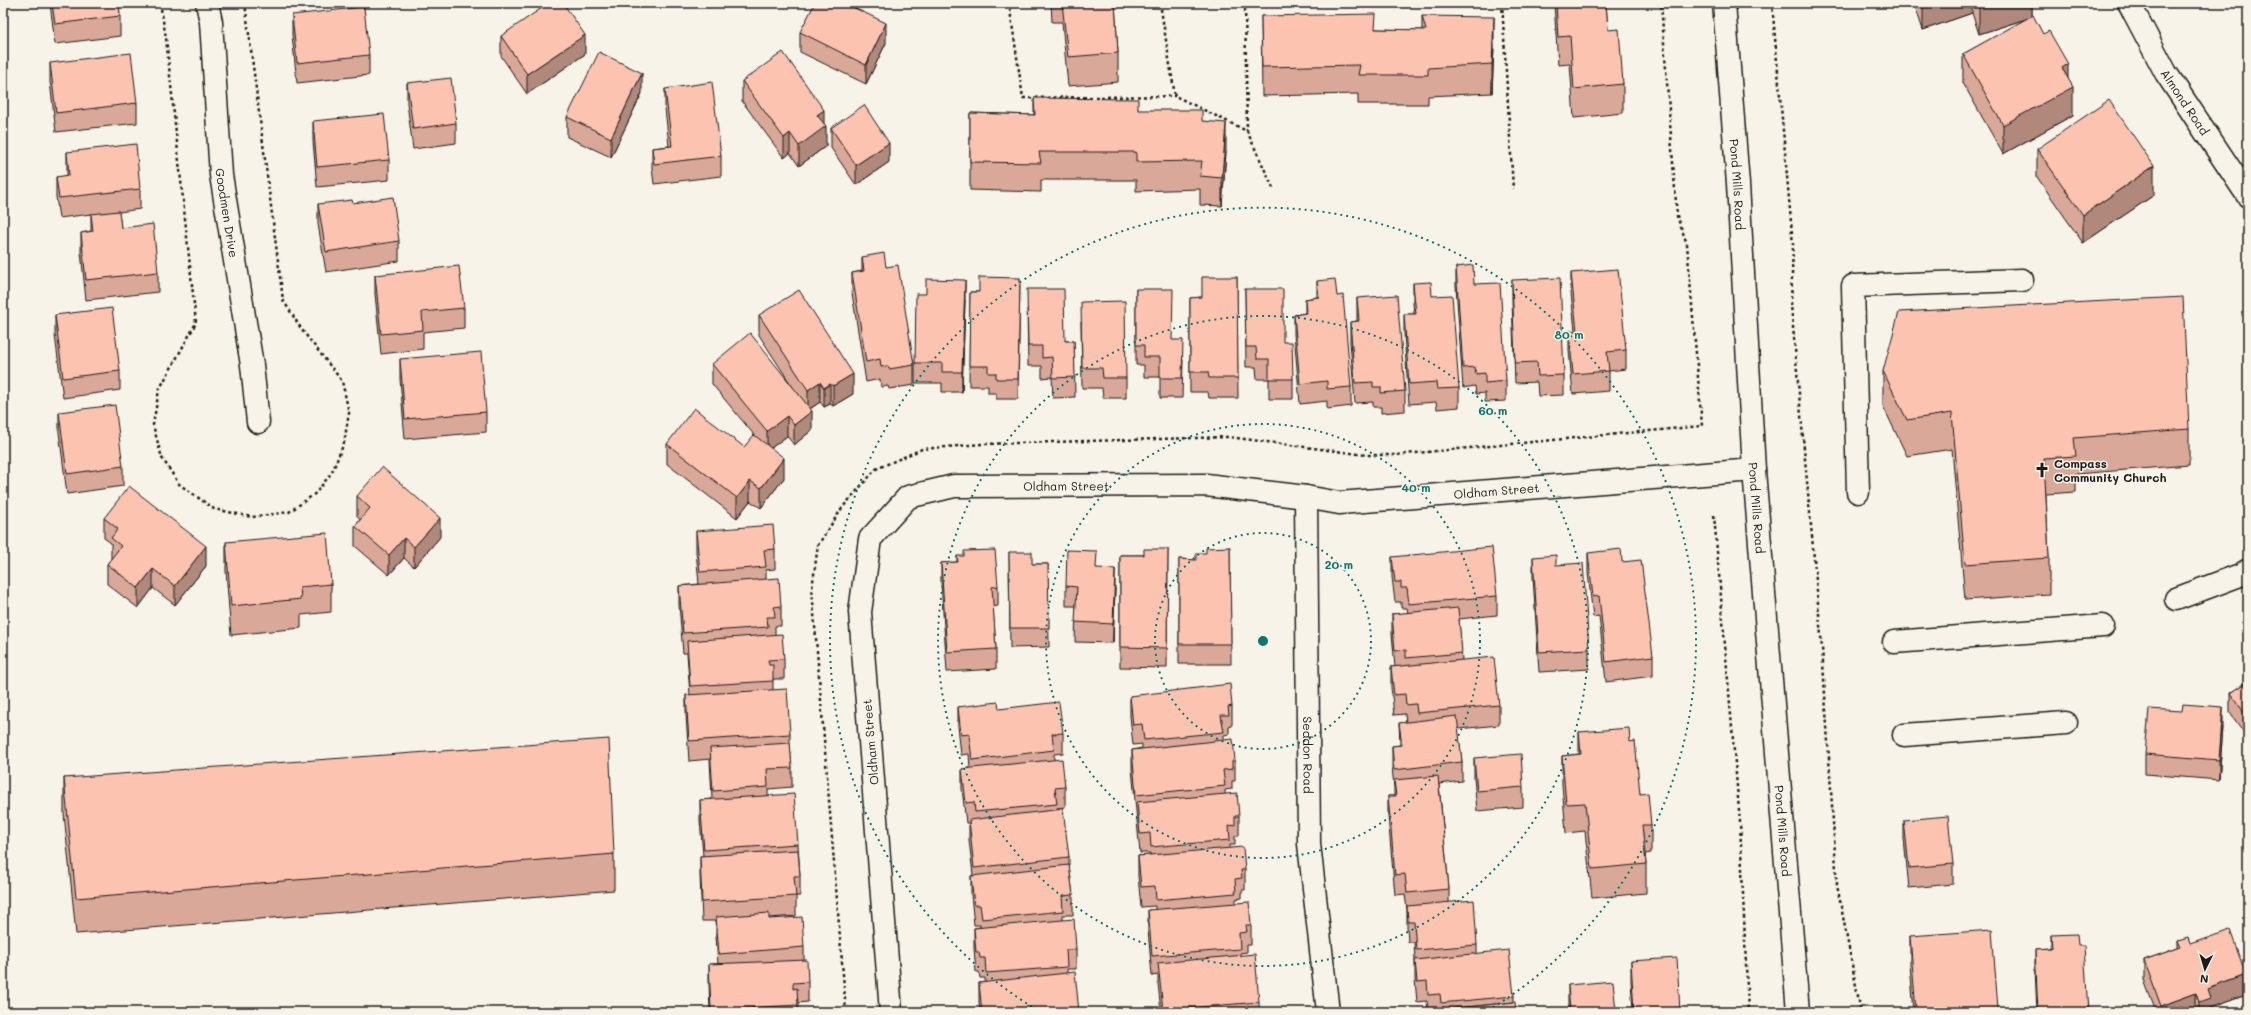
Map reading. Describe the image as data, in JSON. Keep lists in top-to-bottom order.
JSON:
{
  "streets": {
    "street": [
      "Almond Road",
      "Pond Mills Road",
      "Goodmen Drive",
      "Oldham Street",
      "Seddon Road"
    ]
  },
  "crossings": [
    ["Pond Mills Road", "Oldham Street"],
    ["Oldham Street", "Seddon Road"]
  ],
  "places": {
    "church": ["Compass Community Church"]
  },
  "north": "bottom",
  "rings": [
    "80 m",
    "60 m",
    "40 m",
    "20 m"
  ]
}
